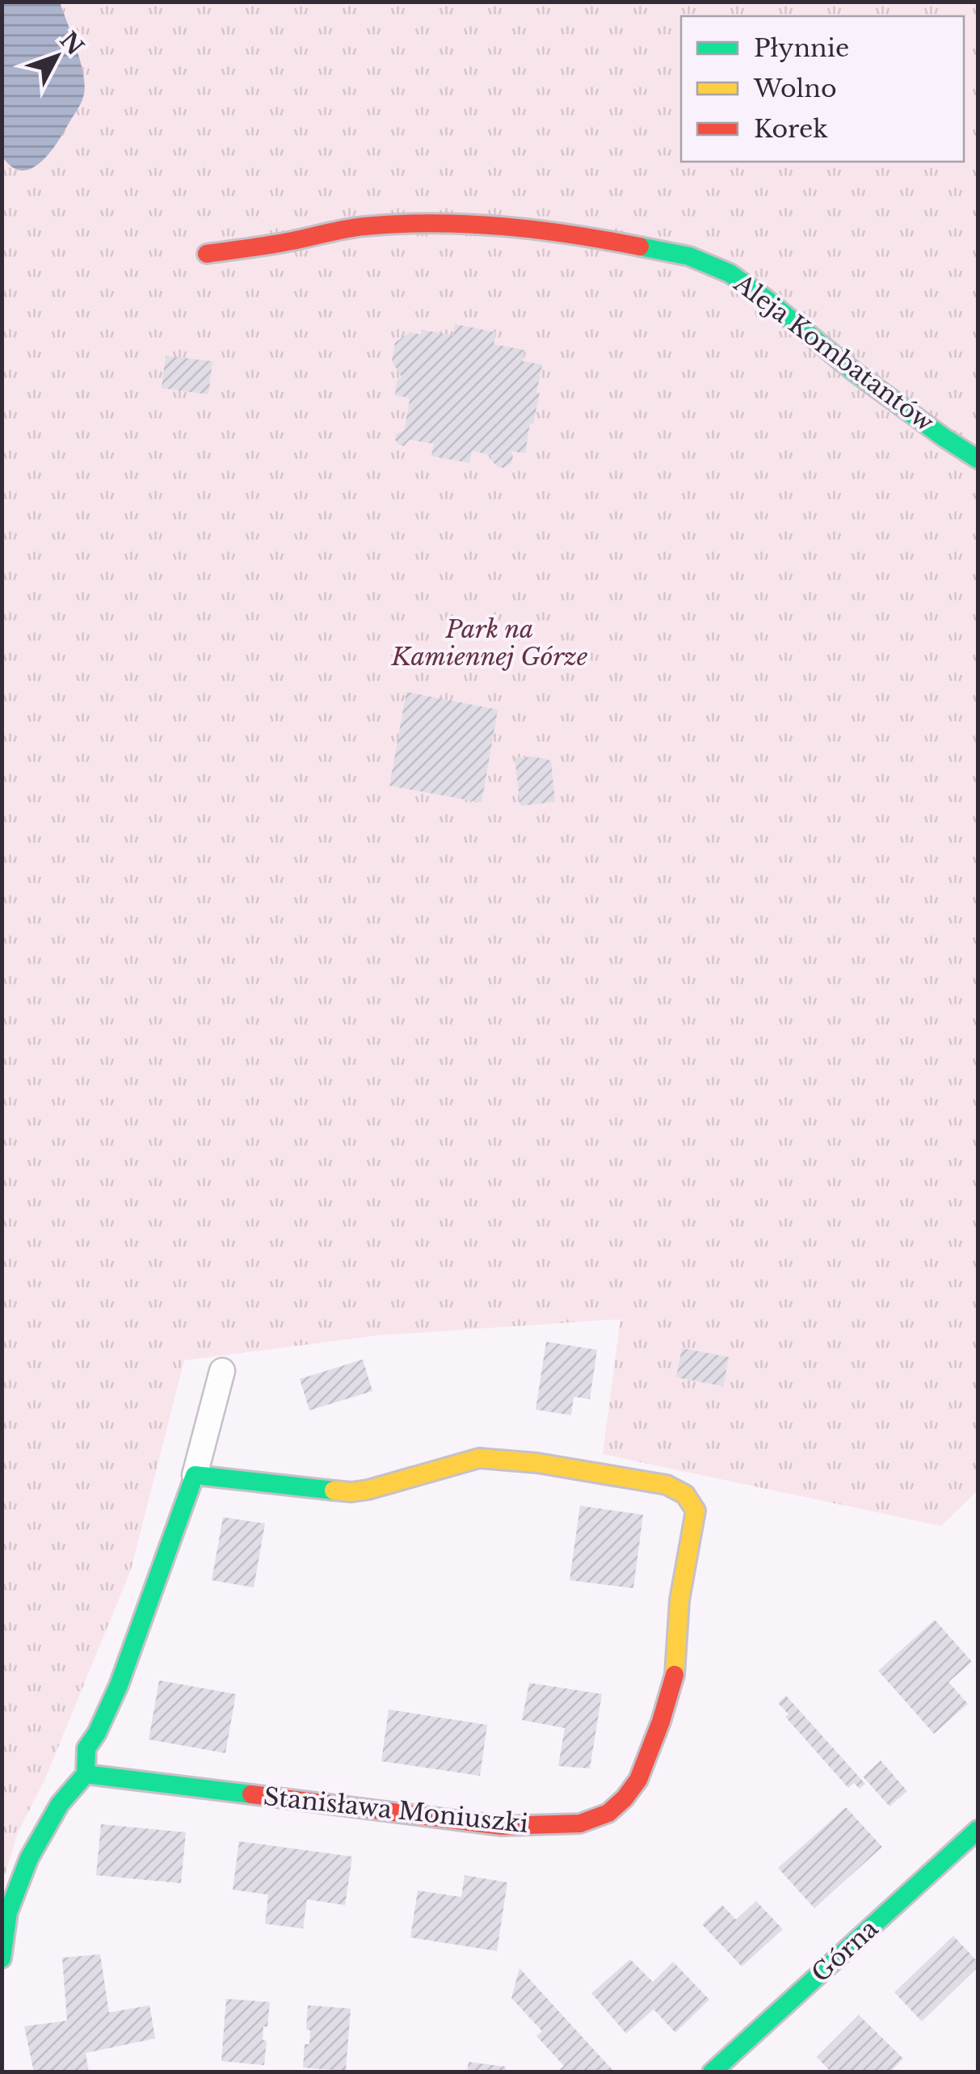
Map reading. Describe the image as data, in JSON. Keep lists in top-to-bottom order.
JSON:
{
  "streets": {
    "street": ["Aleja Kombatantów", "Stanisława Moniuszki", "Górna"]
  },
  "parks": ["Park na Kamiennej Górze"],
  "legend": ["Płynnie", "Wolno", "Korek"],
  "north": "top right"
}
